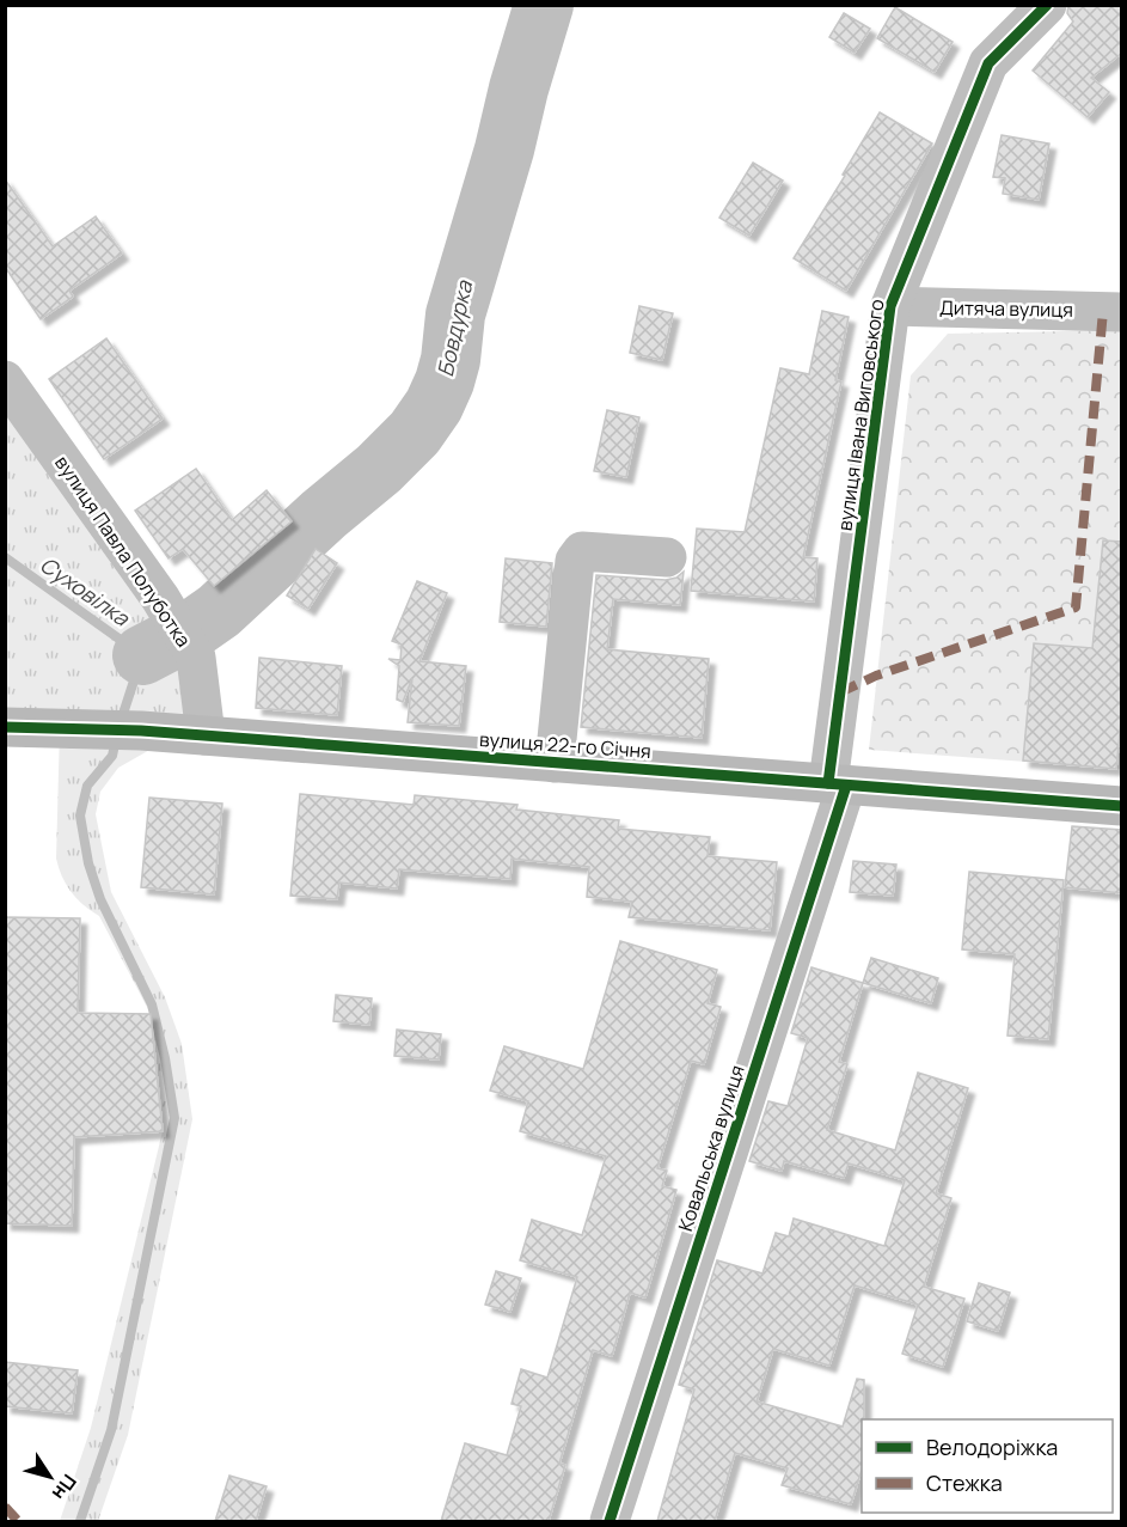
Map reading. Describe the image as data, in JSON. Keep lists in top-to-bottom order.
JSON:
{
  "streets": {
    "main road": ["вулиця 22-го Січня"],
    "street": [
      "Дитяча вулиця",
      "вулиця Івана Виговського",
      "вулиця Павла Полуботка",
      "Ковальська вулиця"
    ]
  },
  "crossings": [
    ["Дитяча вулиця", "вулиця Івана Виговського"],
    ["вулиця Івана Виговського", "вулиця 22-го Січня"],
    ["вулиця Івана Виговського", "Ковальська вулиця"],
    ["вулиця Павла Полуботка", "вулиця 22-го Січня"],
    ["вулиця 22-го Січня", "Ковальська вулиця"]
  ],
  "water": ["Бовдурка", "Суховілка"],
  "legend": ["Велодоріжка", "Стежка"],
  "north": "bottom right"
}
